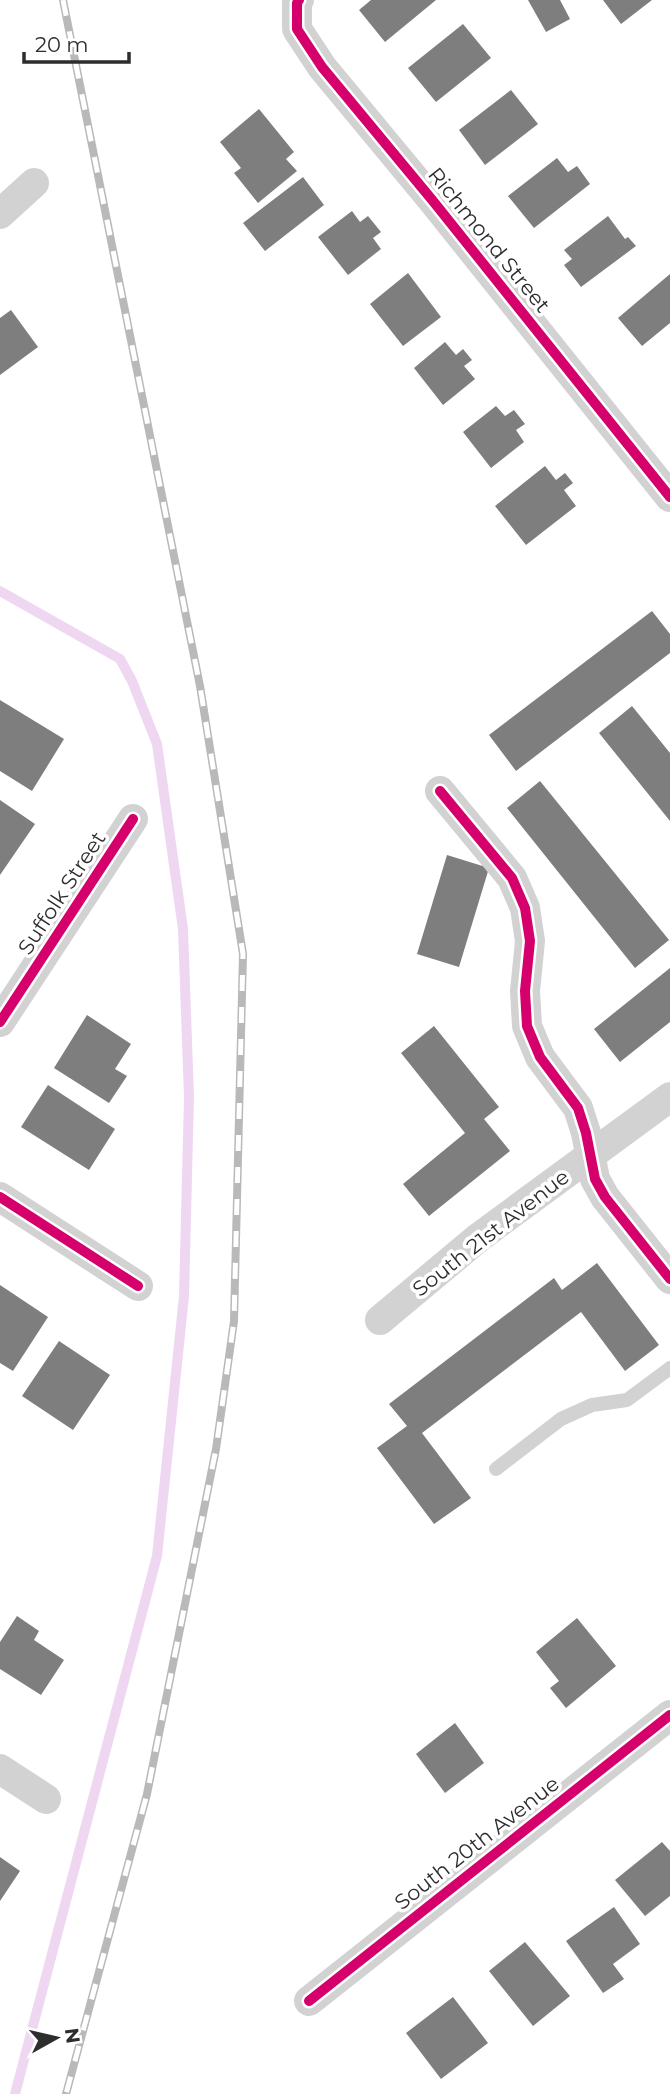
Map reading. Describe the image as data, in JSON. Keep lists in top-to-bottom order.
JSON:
{
  "streets": {
    "street": [
      "Richmond Street",
      "Suffolk Street",
      "South 21st Avenue",
      "South 20th Avenue"
    ]
  },
  "scale_bar": "20 m",
  "north": "right"
}
